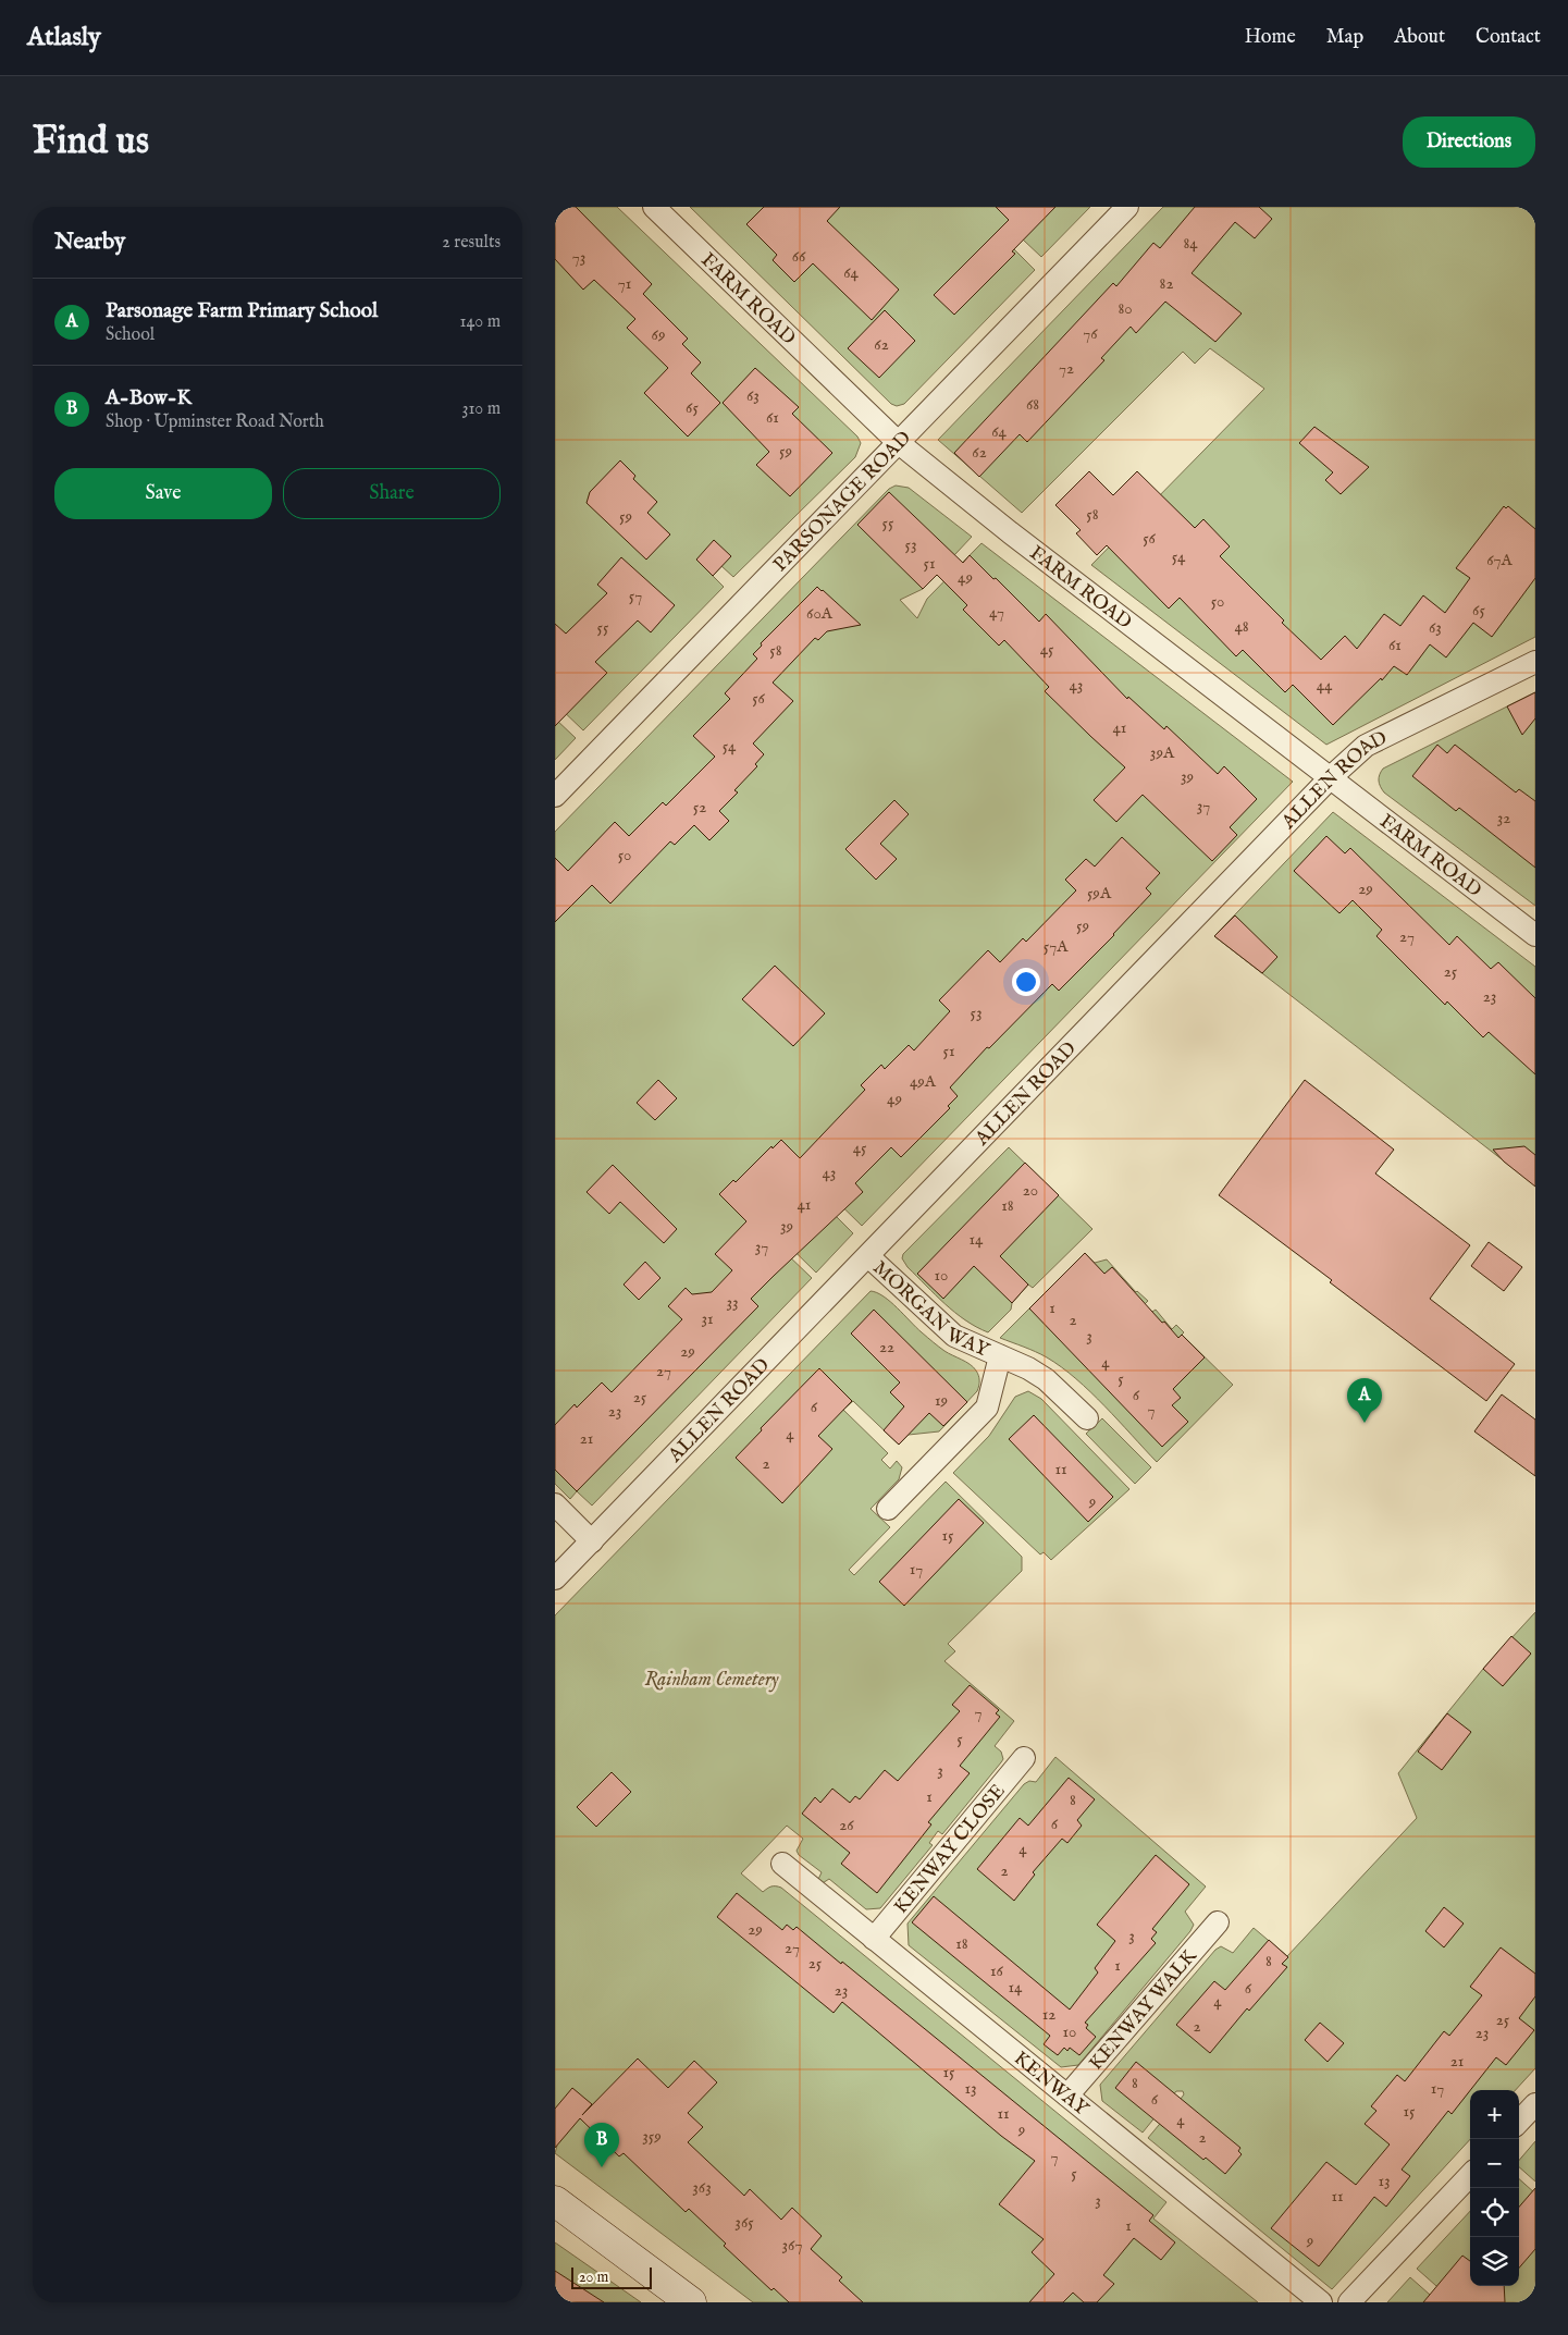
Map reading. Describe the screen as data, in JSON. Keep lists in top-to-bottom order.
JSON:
{
  "streets": {
    "street": [
      "FARM ROAD",
      "PARSONAGE ROAD",
      "ALLEN ROAD",
      "MORGAN WAY",
      "KENWAY CLOSE",
      "KENWAY WALK",
      "KENWAY"
    ]
  },
  "crossings": [
    ["FARM ROAD", "PARSONAGE ROAD"],
    ["FARM ROAD", "ALLEN ROAD"],
    ["ALLEN ROAD", "MORGAN WAY"],
    ["KENWAY CLOSE", "KENWAY"],
    ["KENWAY WALK", "KENWAY"]
  ],
  "parks": ["Rainham Cemetery"],
  "house_numbers": [
    "84",
    "66",
    "73",
    "64",
    "71",
    "82",
    "80",
    "76",
    "69",
    "62",
    "72",
    "63",
    "68",
    "65",
    "61",
    "64",
    "59",
    "62",
    "58",
    "59",
    "55",
    "56",
    "53",
    "54",
    "67A",
    "51",
    "49",
    "57",
    "50",
    "65",
    "47",
    "60A",
    "48",
    "55",
    "63",
    "61",
    "45",
    "58",
    "43",
    "44",
    "56",
    "41",
    "54",
    "39A",
    "39",
    "37",
    "52",
    "32",
    "50",
    "29",
    "59A",
    "59",
    "27",
    "57A",
    "25",
    "23",
    "53",
    "51",
    "49A",
    "49",
    "45",
    "43",
    "20",
    "41",
    "18",
    "39",
    "14",
    "37",
    "10",
    "33",
    "1",
    "31",
    "2",
    "3",
    "22",
    "29",
    "4",
    "27",
    "5",
    "6",
    "25",
    "19",
    "6",
    "7",
    "23",
    "4",
    "21",
    "2",
    "11",
    "9",
    "15",
    "17",
    "7",
    "5",
    "3",
    "1",
    "8",
    "6",
    "26",
    "4",
    "2",
    "29",
    "3",
    "18",
    "27",
    "8",
    "25",
    "1",
    "16",
    "14",
    "6",
    "23",
    "4",
    "12",
    "25",
    "2",
    "10",
    "23",
    "21",
    "15",
    "8",
    "13",
    "17",
    "6",
    "15",
    "11",
    "4",
    "9",
    "359",
    "2",
    "7",
    "5",
    "13",
    "363",
    "11",
    "3",
    "365",
    "1",
    "9",
    "367"
  ],
  "scale_bar": "20 m",
  "page": {
    "header": "Atlasly",
    "nav": [
      "Home",
      "Map",
      "About",
      "Contact"
    ],
    "buttons": [
      "Directions",
      ["Save", "Share"]
    ],
    "title": "Find us",
    "heading": ["Nearby", "2 results"],
    "list": [
      {
        "mark": "A",
        "name": "Parsonage Farm Primary School",
        "note": "School",
        "value": "140 m"
      },
      {
        "mark": "B",
        "name": "A-Bow-K",
        "note": "Shop · Upminster Road North",
        "value": "310 m"
      }
    ],
    "pins": ["A", "B"],
    "map_buttons": ["+", "−"],
    "scale": "20 m"
  }
}
